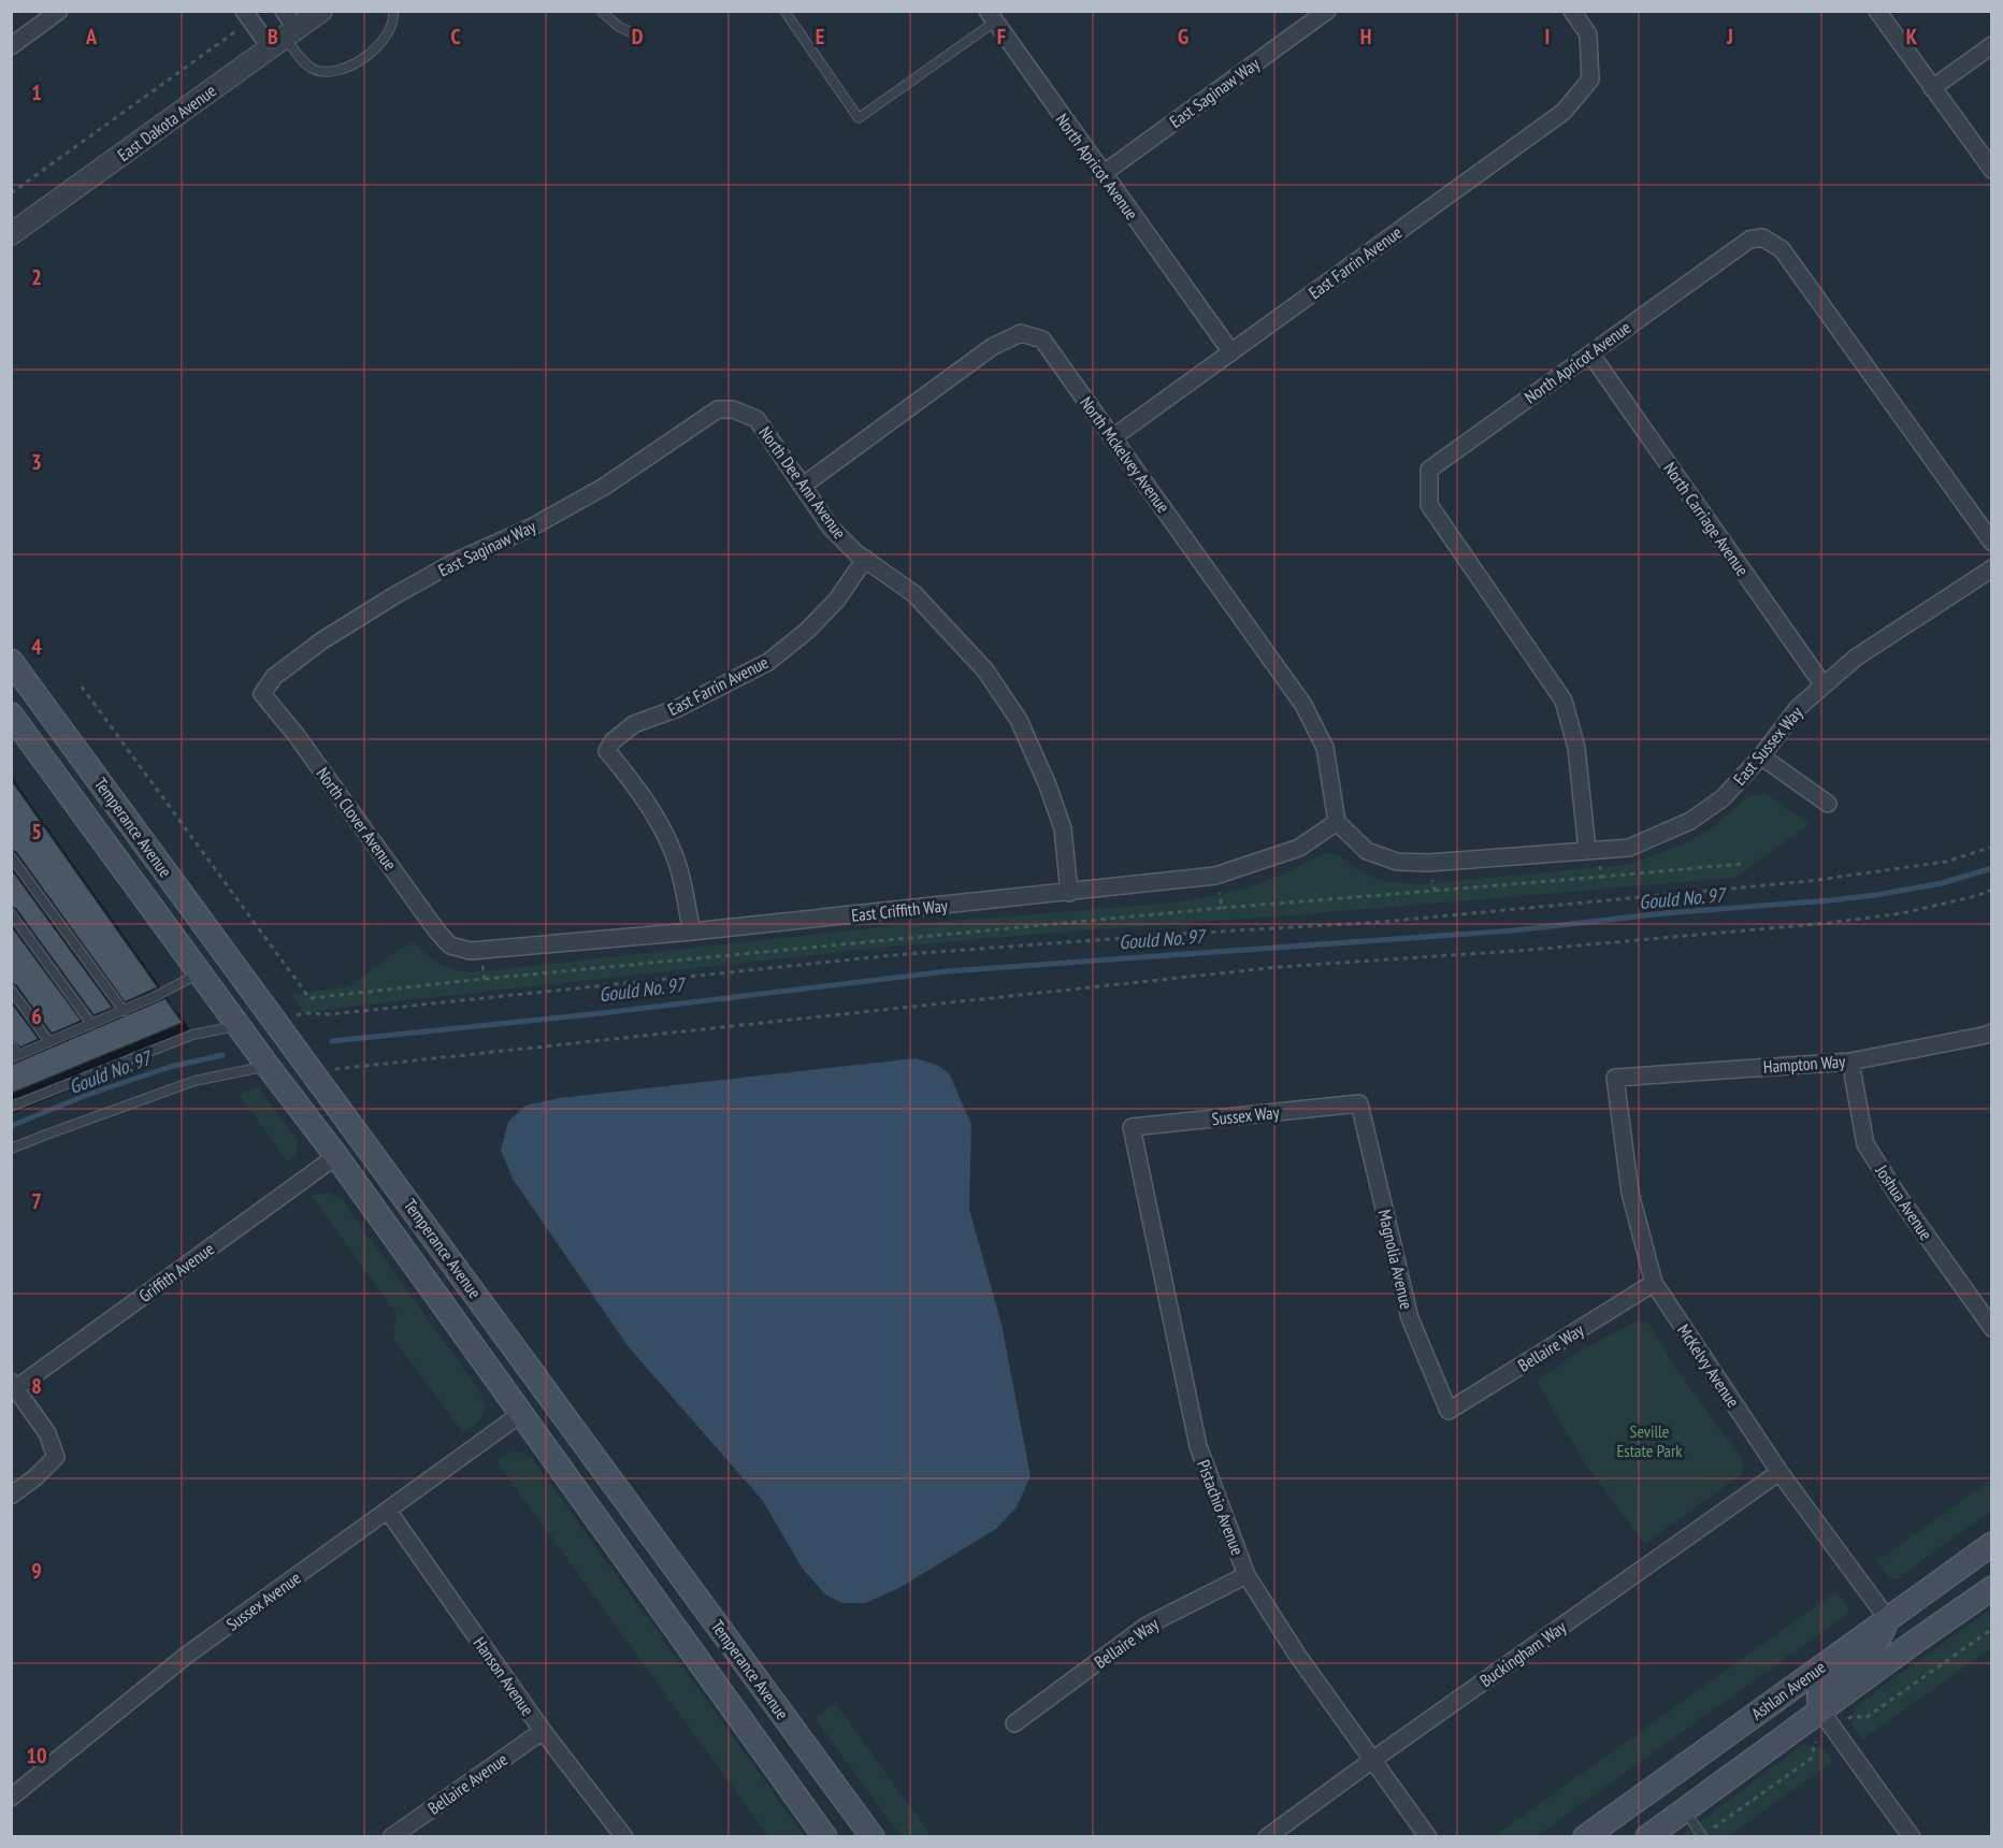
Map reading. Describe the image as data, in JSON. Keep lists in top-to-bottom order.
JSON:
{
  "streets": {
    "main road": ["Temperance Avenue", "Ashlan Avenue"],
    "street": [
      "East Saginaw Way",
      "East Dakota Avenue",
      "North Apricot Avenue",
      "East Farrin Avenue",
      "North Mckelvey Avenue",
      "North Dee Ann Avenue",
      "North Carriage Avenue",
      "East Sussex Way",
      "North Clover Avenue",
      "East Criffith Way",
      "Hampton Way",
      "Sussex Way",
      "Joshua Avenue",
      "Magnolia Avenue",
      "Griffith Avenue",
      "Bellaire Way",
      "McKelvy Avenue",
      "Pistachio Avenue",
      "Sussex Avenue",
      "Buckingham Way",
      "Hanson Avenue",
      "Bellaire Avenue"
    ]
  },
  "crossings": [
    ["East Saginaw Way", "North Apricot Avenue"],
    ["East Saginaw Way", "North Dee Ann Avenue"],
    ["East Saginaw Way", "North Clover Avenue"],
    ["North Apricot Avenue", "East Farrin Avenue"],
    ["North Apricot Avenue", "North Carriage Avenue"],
    ["North Apricot Avenue", "East Sussex Way"],
    ["East Farrin Avenue", "North Mckelvey Avenue"],
    ["East Farrin Avenue", "North Dee Ann Avenue"],
    ["East Farrin Avenue", "East Criffith Way"],
    ["North Mckelvey Avenue", "North Dee Ann Avenue"],
    ["North Mckelvey Avenue", "East Sussex Way"],
    ["North Mckelvey Avenue", "East Criffith Way"],
    ["North Dee Ann Avenue", "East Criffith Way"],
    ["North Carriage Avenue", "East Sussex Way"],
    ["East Sussex Way", "East Criffith Way"],
    ["North Clover Avenue", "East Criffith Way"],
    ["Temperance Avenue", "Griffith Avenue"],
    ["Temperance Avenue", "Sussex Avenue"],
    ["Hampton Way", "Joshua Avenue"],
    ["Hampton Way", "McKelvy Avenue"],
    ["Sussex Way", "Magnolia Avenue"],
    ["Sussex Way", "Pistachio Avenue"],
    ["Magnolia Avenue", "Bellaire Way"],
    ["Bellaire Way", "McKelvy Avenue"],
    ["Bellaire Way", "Pistachio Avenue"],
    ["McKelvy Avenue", "Buckingham Way"],
    ["McKelvy Avenue", "Ashlan Avenue"],
    ["Pistachio Avenue", "Buckingham Way"],
    ["Sussex Avenue", "Hanson Avenue"],
    ["Hanson Avenue", "Bellaire Avenue"]
  ],
  "water": ["Gould No. 97"],
  "parks": ["Seville Estate Park"],
  "grid": {
    "columns": [
      "A",
      "B",
      "C",
      "D",
      "E",
      "F",
      "G",
      "H",
      "I",
      "J",
      "K"
    ],
    "rows": [
      "1",
      "2",
      "3",
      "4",
      "5",
      "6",
      "7",
      "8",
      "9",
      "10"
    ]
  }
}
